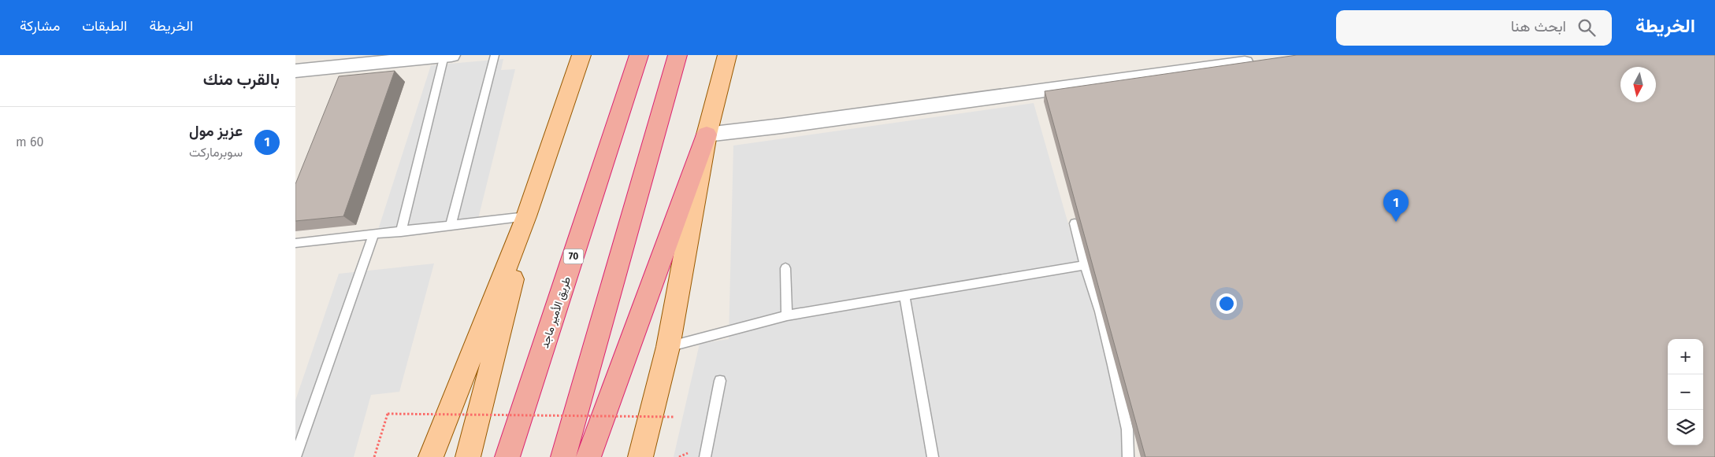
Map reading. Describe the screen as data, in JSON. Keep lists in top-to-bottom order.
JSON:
{
  "streets": {
    "highway": ["70", "طريق الأمير ماجد"]
  },
  "north": "bottom",
  "page": {
    "header": "الخريطة",
    "search": "ابحث هنا",
    "nav": ["الخريطة", "الطبقات", "مشاركة"],
    "heading": "بالقرب منك",
    "list": [
      {
        "mark": "1",
        "name": "عزيز مول",
        "note": "سوبرماركت",
        "value": "60 m"
      }
    ],
    "pins": "1",
    "map_buttons": ["+", "−"]
  }
}
